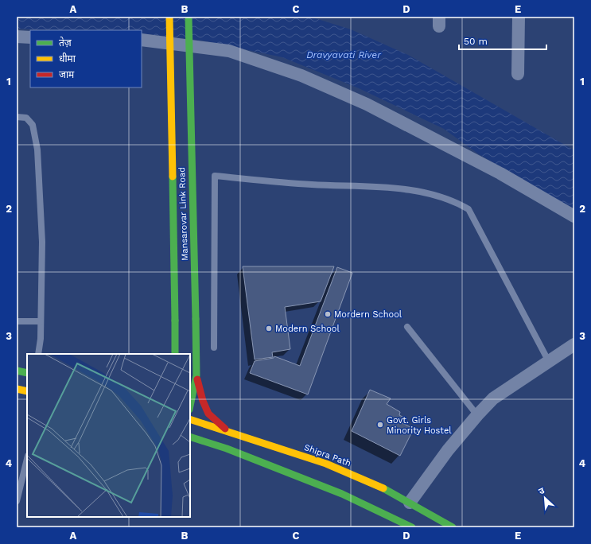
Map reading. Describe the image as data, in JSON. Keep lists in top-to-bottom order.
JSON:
{
  "streets": {
    "street": ["Mansarovar Link Road", "Shipra Path"]
  },
  "water": ["Dravyavati River"],
  "places": ["Mordern School", "Modern School", "Govt. Girls Minority Hostel"],
  "legend": ["तेज़", "धीमा", "जाम"],
  "scale_bar": "50 m",
  "north": "top left",
  "grid": {
    "columns": [
      "A",
      "B",
      "C",
      "D",
      "E"
    ],
    "rows": [
      "1",
      "2",
      "3",
      "4"
    ]
  }
}
